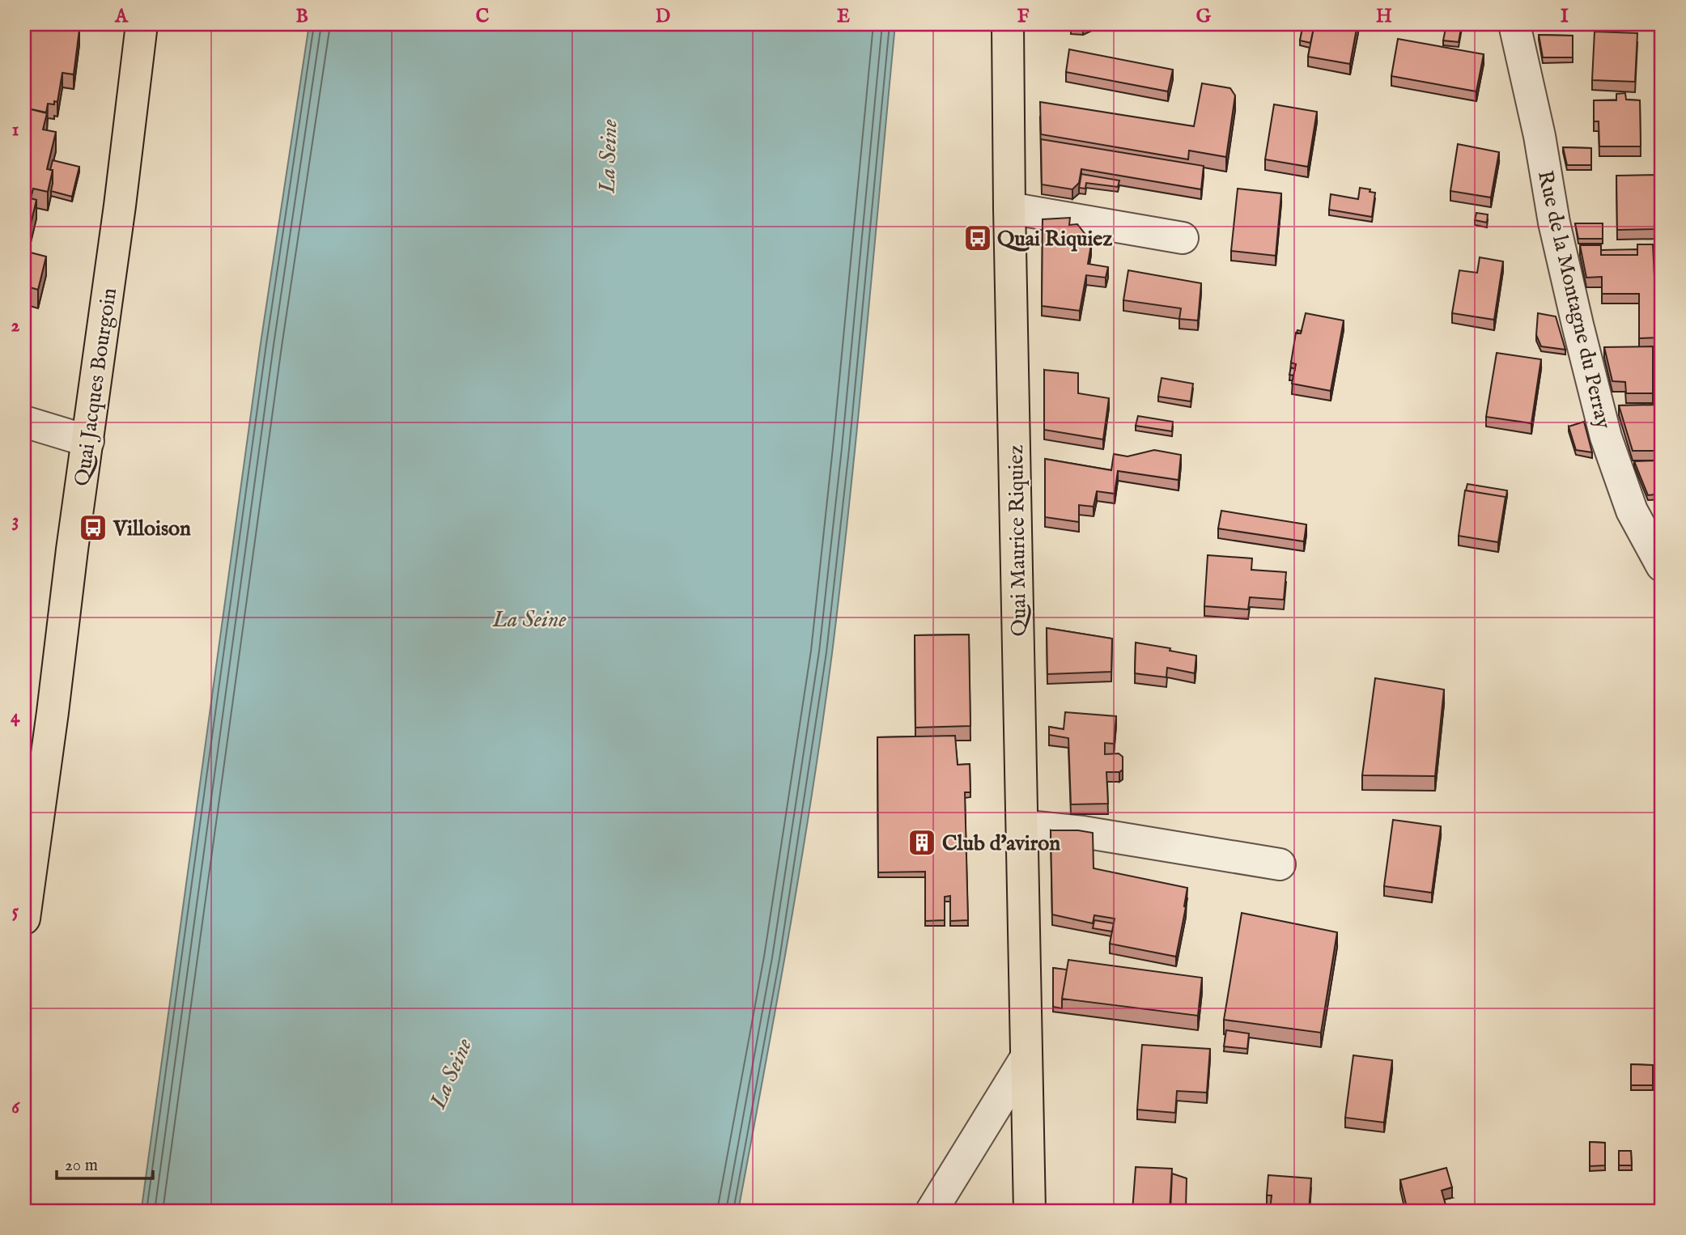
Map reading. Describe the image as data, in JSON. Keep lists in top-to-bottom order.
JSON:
{
  "streets": {
    "main road": ["Quai Jacques Bourgoin", "Quai Maurice Riquiez"],
    "street": ["Rue de la Montagne du Perray"]
  },
  "water": ["La Seine"],
  "places": {
    "bus stop": ["Quai Riquiez", "Villoison"],
    "building": ["Club d'aviron"]
  },
  "scale_bar": "20 m",
  "grid": {
    "columns": [
      "A",
      "B",
      "C",
      "D",
      "E",
      "F",
      "G",
      "H",
      "I"
    ],
    "rows": [
      "1",
      "2",
      "3",
      "4",
      "5",
      "6"
    ]
  }
}
